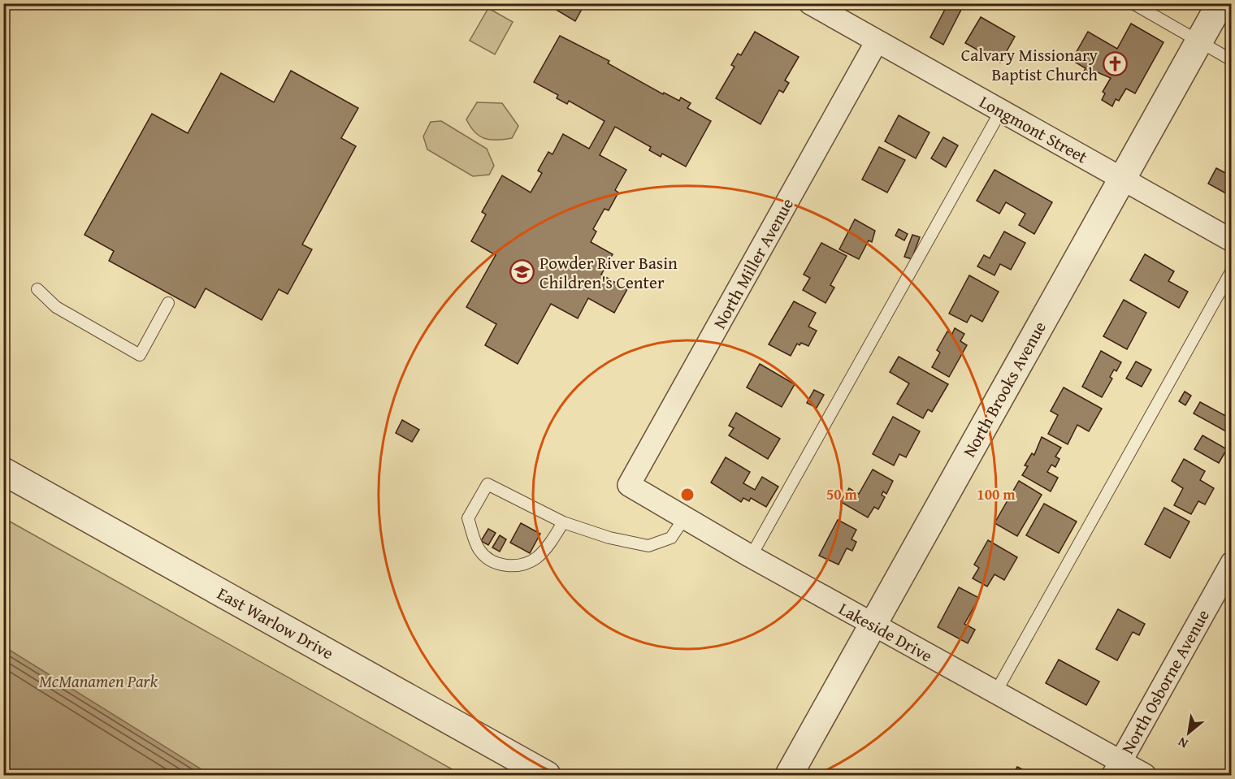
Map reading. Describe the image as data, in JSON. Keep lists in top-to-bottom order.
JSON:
{
  "streets": {
    "street": [
      "Longmont Street",
      "North Miller Avenue",
      "North Brooks Avenue",
      "East Warlow Drive",
      "Lakeside Drive",
      "North Osborne Avenue"
    ]
  },
  "crossings": [
    ["Longmont Street", "North Miller Avenue"],
    ["Longmont Street", "North Brooks Avenue"],
    ["North Miller Avenue", "Lakeside Drive"],
    ["North Brooks Avenue", "Lakeside Drive"],
    ["Lakeside Drive", "North Osborne Avenue"]
  ],
  "parks": ["McManamen Park"],
  "places": {
    "church": ["Calvary Missionary Baptist Church"],
    "school or university": ["Powder River Basin Children's Center"]
  },
  "north": "bottom left",
  "rings": ["50 m", "100 m"]
}
